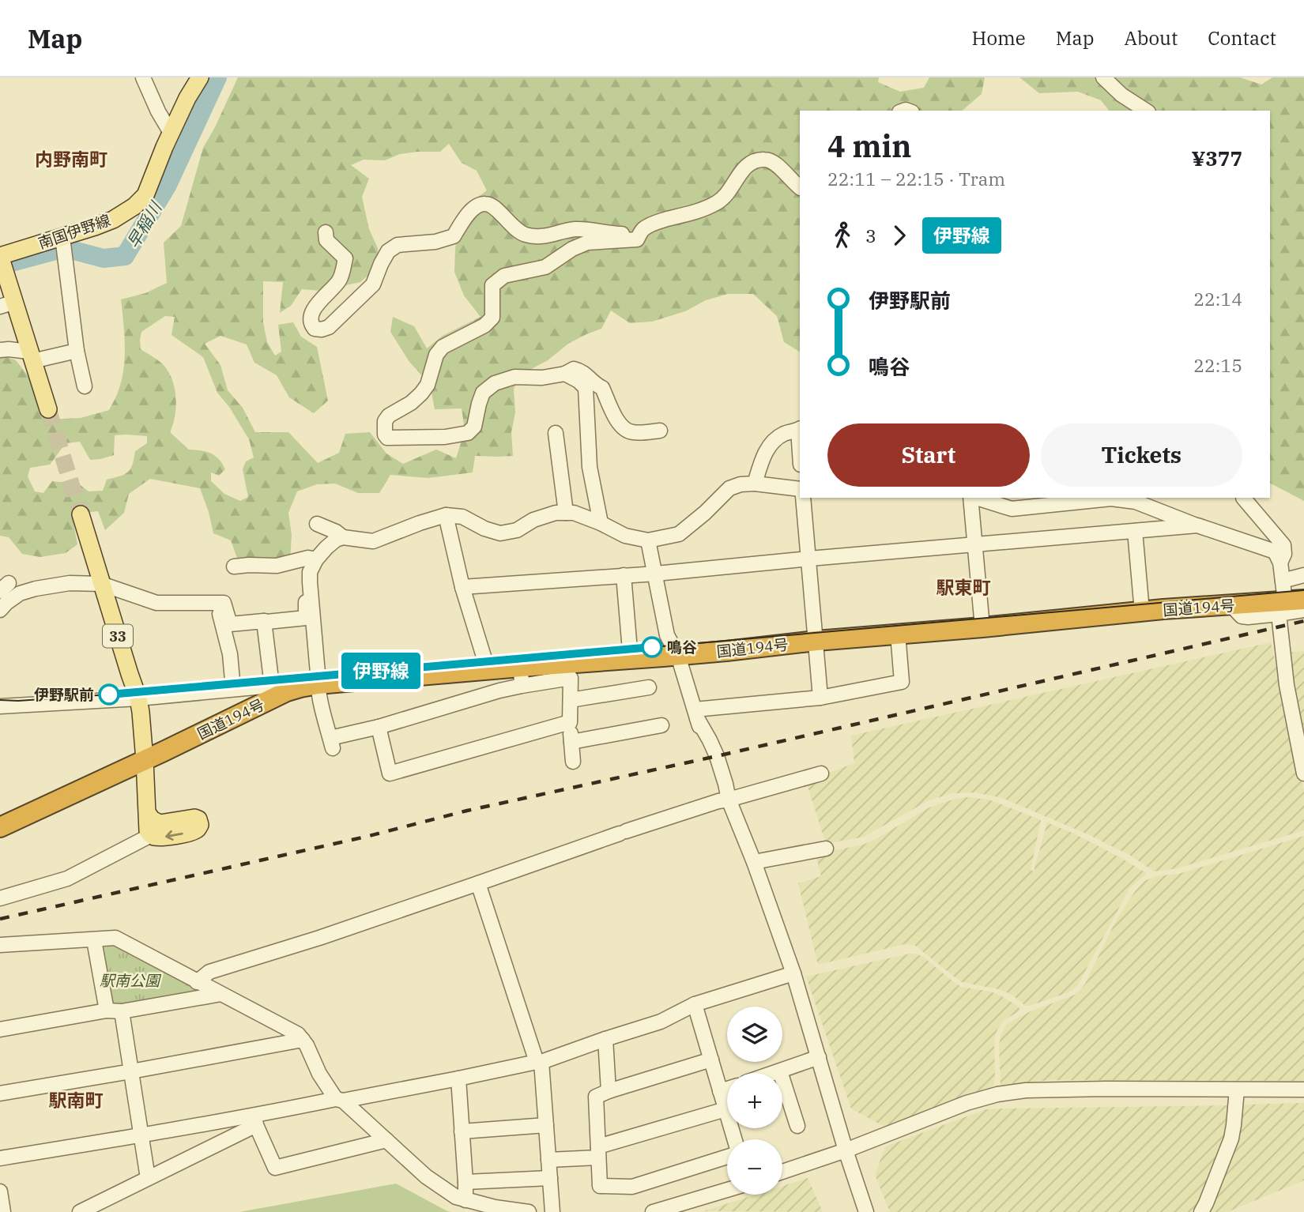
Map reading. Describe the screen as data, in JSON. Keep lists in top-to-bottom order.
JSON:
{
  "streets": {
    "highway": ["国道194号"],
    "main road": ["南国伊野線", "33"]
  },
  "crossings": [
    ["国道194号", "33"]
  ],
  "districts": ["内野南町", "駅東町", "駅南町"],
  "water": ["早稲川"],
  "parks": ["駅南公園"],
  "places": ["鳴谷", "伊野駅前"],
  "lines": ["tram line 伊野線"],
  "page": {
    "header": "Map",
    "nav": [
      "Home",
      "Map",
      "About",
      "Contact"
    ],
    "on_map": "伊野線",
    "heading": ["4 min", "22:11 – 22:15 · Tram", "¥377"],
    "legs": ["3", "伊野線"],
    "list": [
      {
        "name": "伊野駅前",
        "value": "22:14"
      },
      {
        "name": "鳴谷",
        "value": "22:15"
      }
    ],
    "buttons": ["Start", "Tickets"],
    "map_buttons": ["+", "−"]
  }
}
